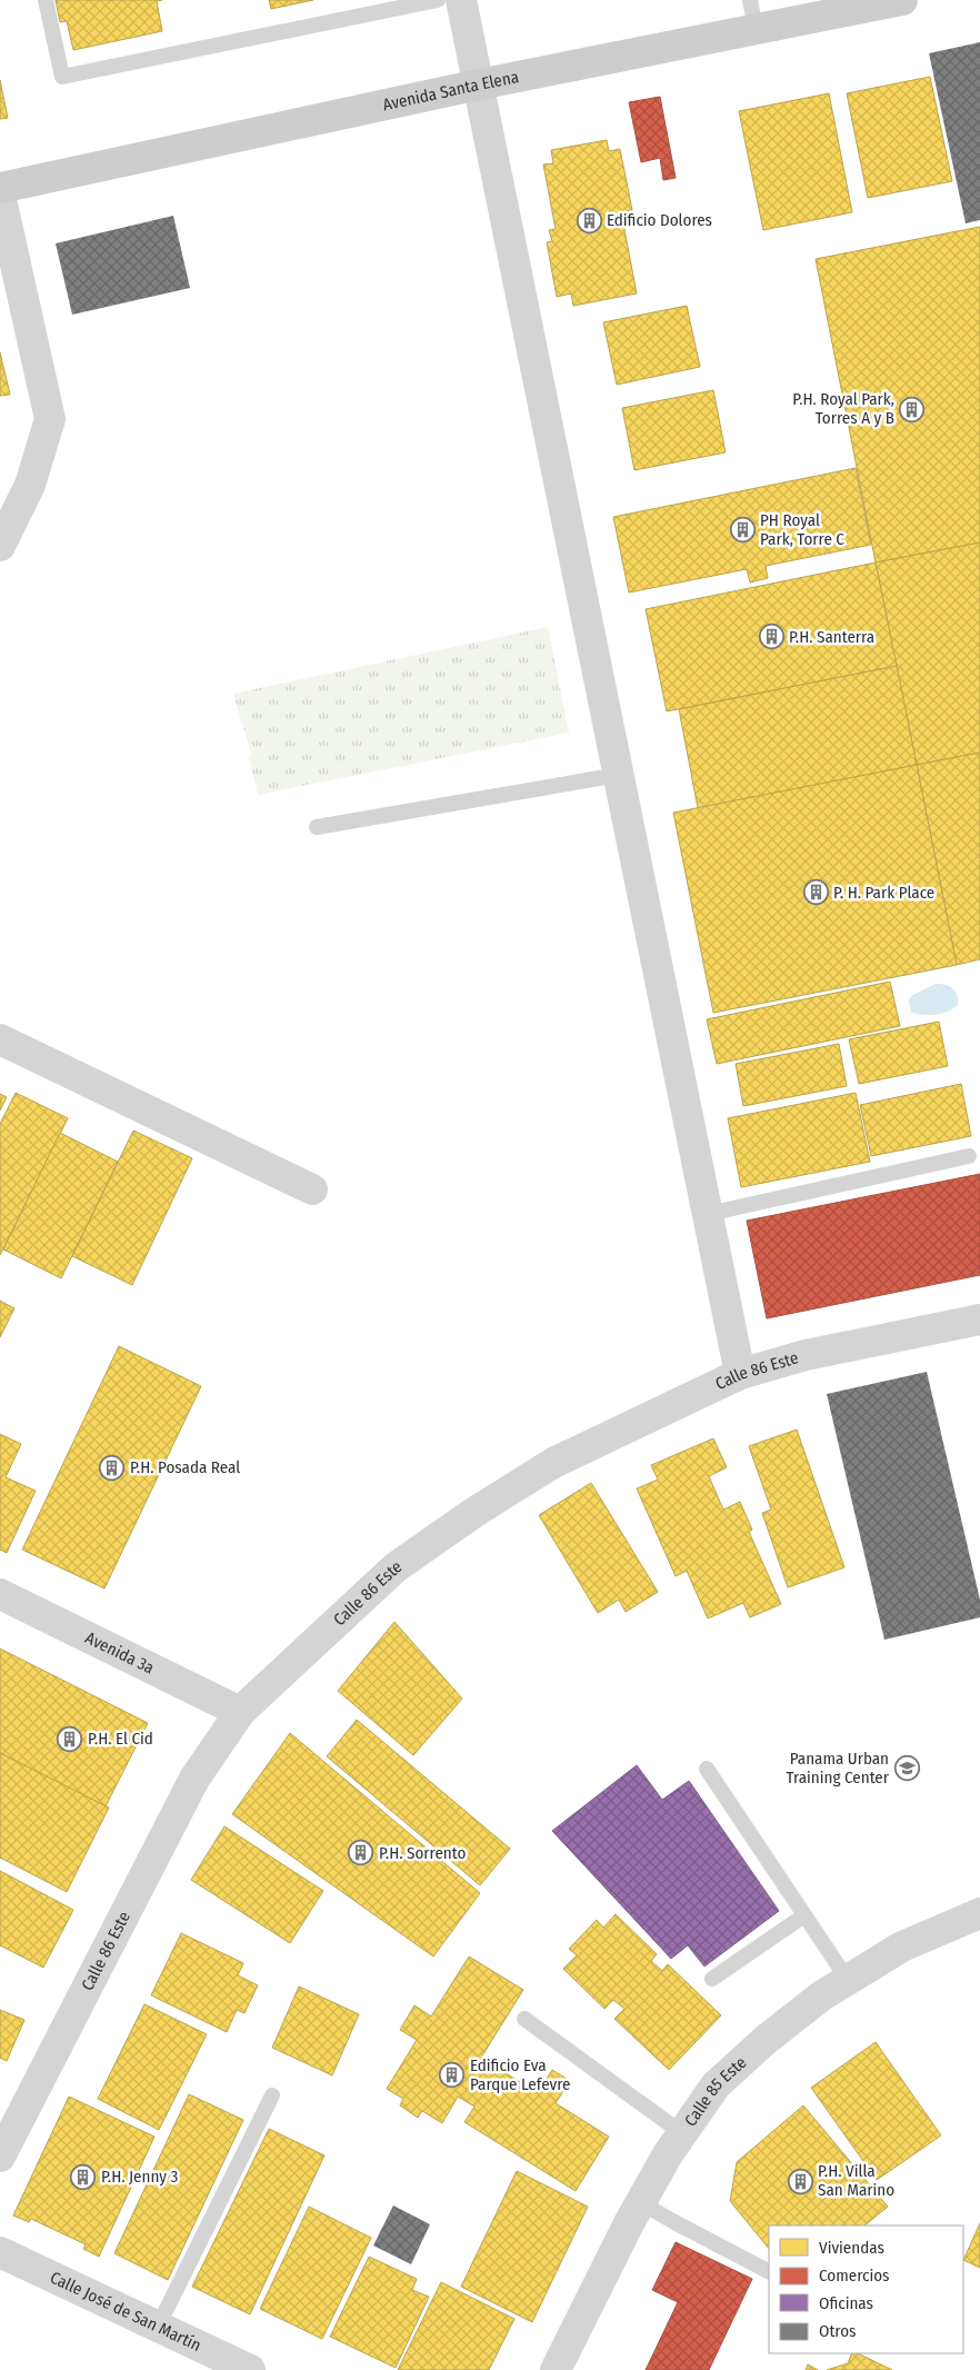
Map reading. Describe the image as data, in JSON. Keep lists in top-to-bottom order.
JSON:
{
  "streets": {
    "street": [
      "Avenida Santa Elena",
      "Calle 86 Este",
      "Avenida 3a",
      "Calle 85 Este",
      "Calle José de San Martín"
    ]
  },
  "crossings": [
    ["Calle 86 Este", "Avenida 3a"]
  ],
  "places": {
    "building": [
      "Edificio Dolores",
      "P.H. Royal Park, Torres A y B",
      "PH Royal Park, Torre C",
      "P.H. Santerra",
      "P. H. Park Place",
      "P.H. Posada Real",
      "P.H. El Cid",
      "P.H. Sorrento",
      "Edificio Eva Parque Lefevre",
      "P.H. Jenny 3",
      "P.H. Villa San Marino"
    ],
    "school or university": ["Panama Urban Training Center"]
  },
  "legend": [
    "Viviendas",
    "Comercios",
    "Oficinas",
    "Otros"
  ]
}
